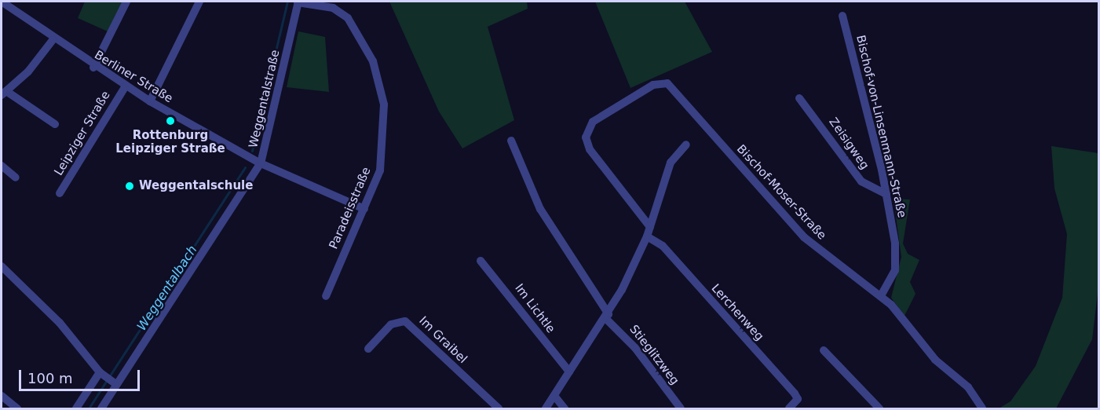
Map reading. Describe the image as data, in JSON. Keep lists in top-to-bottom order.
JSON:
{
  "streets": {
    "street": [
      "Berliner Straße",
      "Weggentalstraße",
      "Bischof-von-Linsenmann-Straße",
      "Leipziger Straße",
      "Zeisigweg",
      "Bischof-Moser-Straße",
      "Paradeisstraße",
      "Im Lichtle",
      "Lerchenweg",
      "Im Graibel",
      "Stieglitzweg"
    ]
  },
  "crossings": [
    ["Berliner Straße", "Weggentalstraße"],
    ["Berliner Straße", "Leipziger Straße"],
    ["Berliner Straße", "Paradeisstraße"],
    ["Weggentalstraße", "Paradeisstraße"],
    ["Bischof-von-Linsenmann-Straße", "Zeisigweg"],
    ["Bischof-von-Linsenmann-Straße", "Bischof-Moser-Straße"]
  ],
  "water": ["Weggentalbach"],
  "places": ["Rottenburg Leipziger Straße", "Weggentalschule"],
  "scale_bar": "100 m"
}
